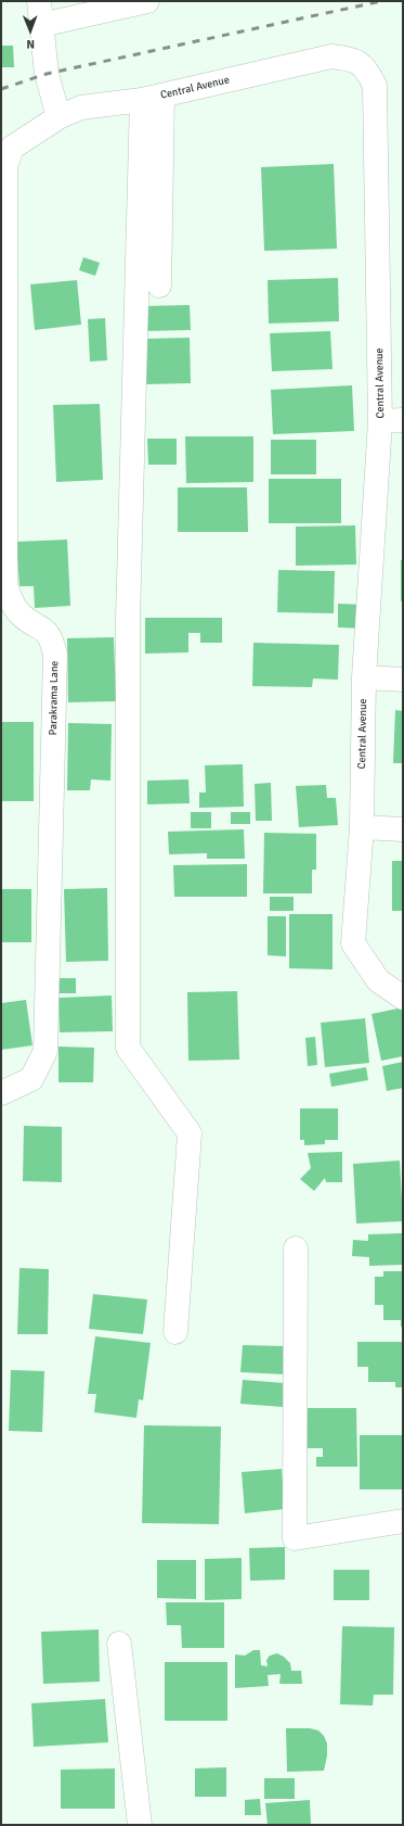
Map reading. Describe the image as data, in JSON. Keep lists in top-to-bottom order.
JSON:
{
  "streets": {
    "street": ["Central Avenue", "Parakrama Lane"]
  },
  "crossings": [
    ["Central Avenue", "Parakrama Lane"]
  ],
  "north": "bottom"
}
